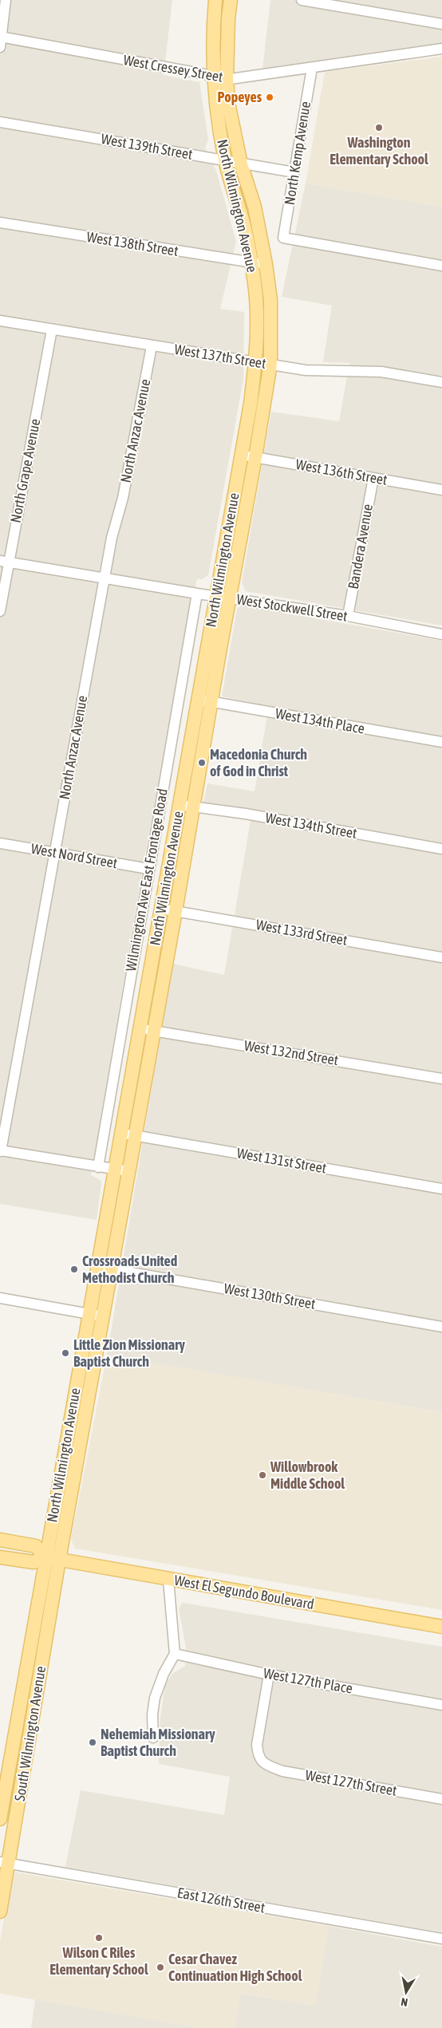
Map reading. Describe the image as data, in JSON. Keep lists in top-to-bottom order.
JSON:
{
  "streets": {
    "main road": ["North Wilmington Avenue", "West El Segundo Boulevard", "South Wilmington Avenue"],
    "street": [
      "West Cressey Street",
      "West 139th Street",
      "North Kemp Avenue",
      "West 138th Street",
      "West 137th Street",
      "North Anzac Avenue",
      "North Grape Avenue",
      "West 136th Street",
      "Bandera Avenue",
      "West Stockwell Street",
      "West 134th Place",
      "West 134th Street",
      "West Nord Street",
      "Wilmington Ave East Frontage Road",
      "West 133rd Street",
      "West 132nd Street",
      "West 131st Street",
      "West 130th Street",
      "West 127th Place",
      "West 127th Street",
      "East 126th Street"
    ]
  },
  "crossings": [
    ["West Cressey Street", "North Kemp Avenue"],
    ["West Cressey Street", "North Wilmington Avenue"],
    ["West 139th Street", "North Kemp Avenue"],
    ["West 139th Street", "North Wilmington Avenue"],
    ["North Wilmington Avenue", "West 138th Street"],
    ["North Wilmington Avenue", "West 137th Street"],
    ["North Wilmington Avenue", "West 136th Street"],
    ["North Wilmington Avenue", "West Stockwell Street"],
    ["North Wilmington Avenue", "West 134th Place"],
    ["North Wilmington Avenue", "West 134th Street"],
    ["North Wilmington Avenue", "West 133rd Street"],
    ["North Wilmington Avenue", "West 132nd Street"],
    ["North Wilmington Avenue", "West 131st Street"],
    ["North Wilmington Avenue", "West 130th Street"],
    ["North Wilmington Avenue", "West El Segundo Boulevard"],
    ["North Wilmington Avenue", "South Wilmington Avenue"],
    ["West 137th Street", "North Anzac Avenue"],
    ["West 137th Street", "North Grape Avenue"],
    ["North Anzac Avenue", "West Stockwell Street"],
    ["North Anzac Avenue", "West Nord Street"],
    ["North Grape Avenue", "West Stockwell Street"],
    ["West 136th Street", "Bandera Avenue"],
    ["Bandera Avenue", "West Stockwell Street"],
    ["West Stockwell Street", "Wilmington Ave East Frontage Road"],
    ["West Nord Street", "Wilmington Ave East Frontage Road"],
    ["West El Segundo Boulevard", "South Wilmington Avenue"],
    ["West 127th Place", "West 127th Street"],
    ["South Wilmington Avenue", "East 126th Street"]
  ],
  "places": [
    "Popeyes",
    "Washington Elementary School",
    "Macedonia Church of God in Christ",
    "Crossroads United Methodist Church",
    "Little Zion Missionary Baptist Church",
    "Willowbrook Middle School",
    "Nehemiah Missionary Baptist Church",
    "Wilson C Riles Elementary School",
    "Cesar Chavez Continuation High School"
  ],
  "north": "bottom"
}
